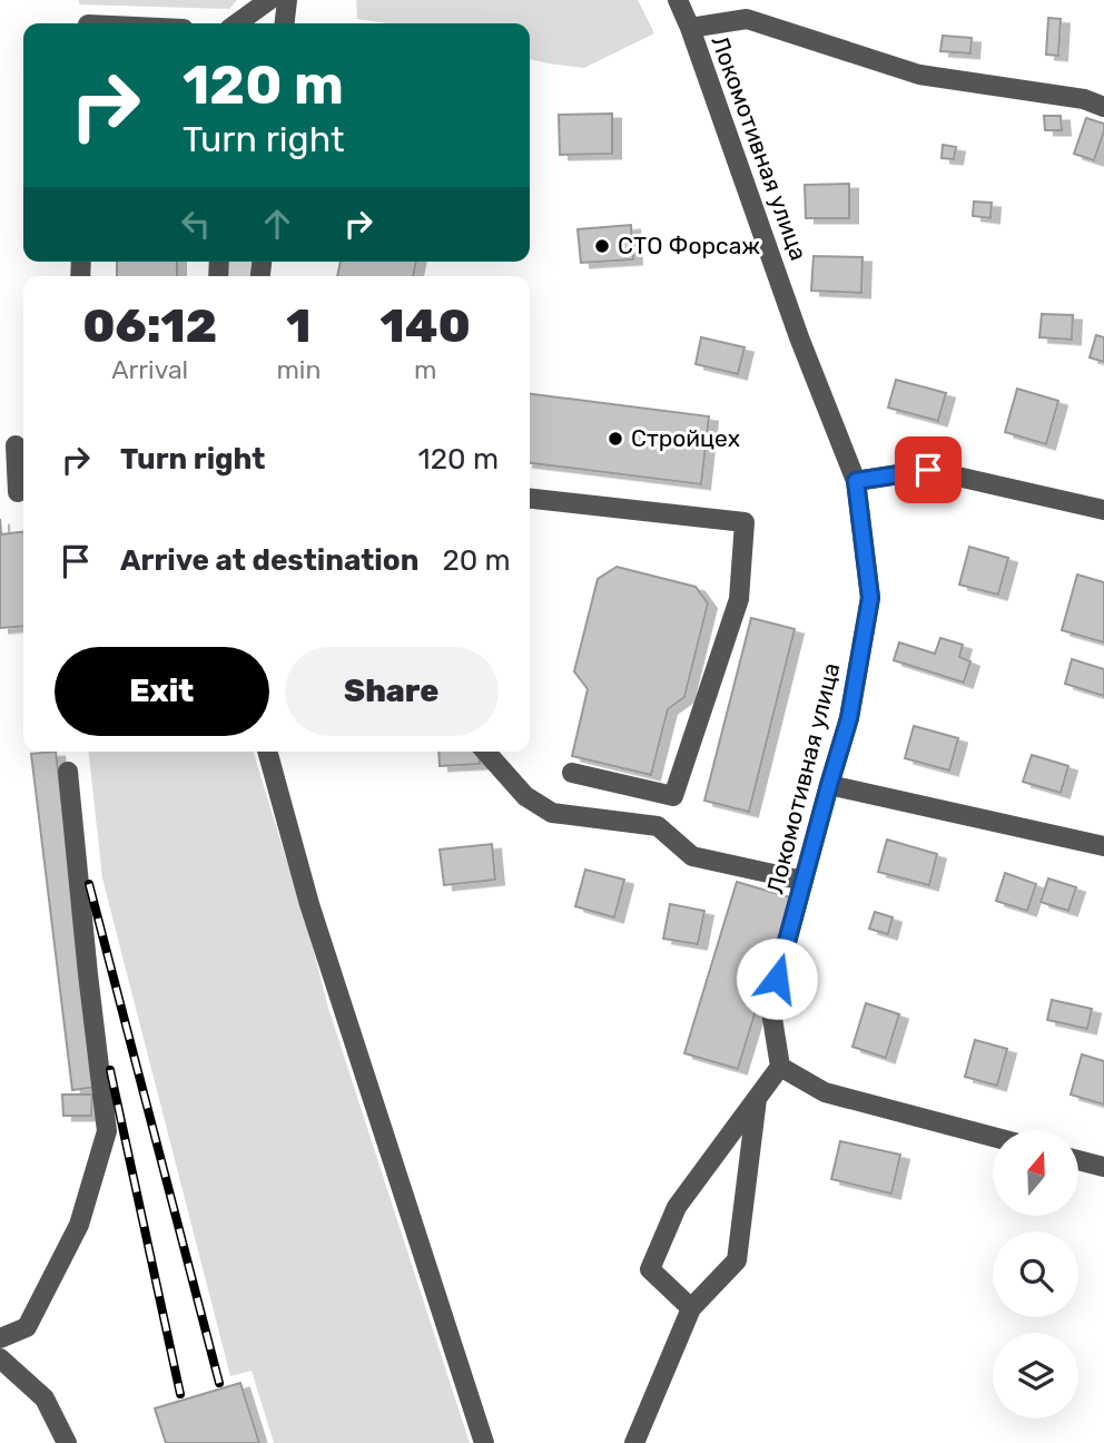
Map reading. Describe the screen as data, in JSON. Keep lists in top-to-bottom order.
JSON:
{
  "streets": {
    "street": ["Локомотивная улица"]
  },
  "places": ["СТО Форсаж", "Стройцех"],
  "north": "top",
  "page": {
    "turn": ["120 m", "Turn right"],
    "eta": [
      "06:12",
      "Arrival",
      "1",
      "min",
      "140",
      "m"
    ],
    "list": [
      {
        "name": "Turn right",
        "value": "120 m"
      },
      {
        "name": "Arrive at destination",
        "value": "20 m"
      }
    ],
    "buttons": ["Exit", "Share"]
  }
}
